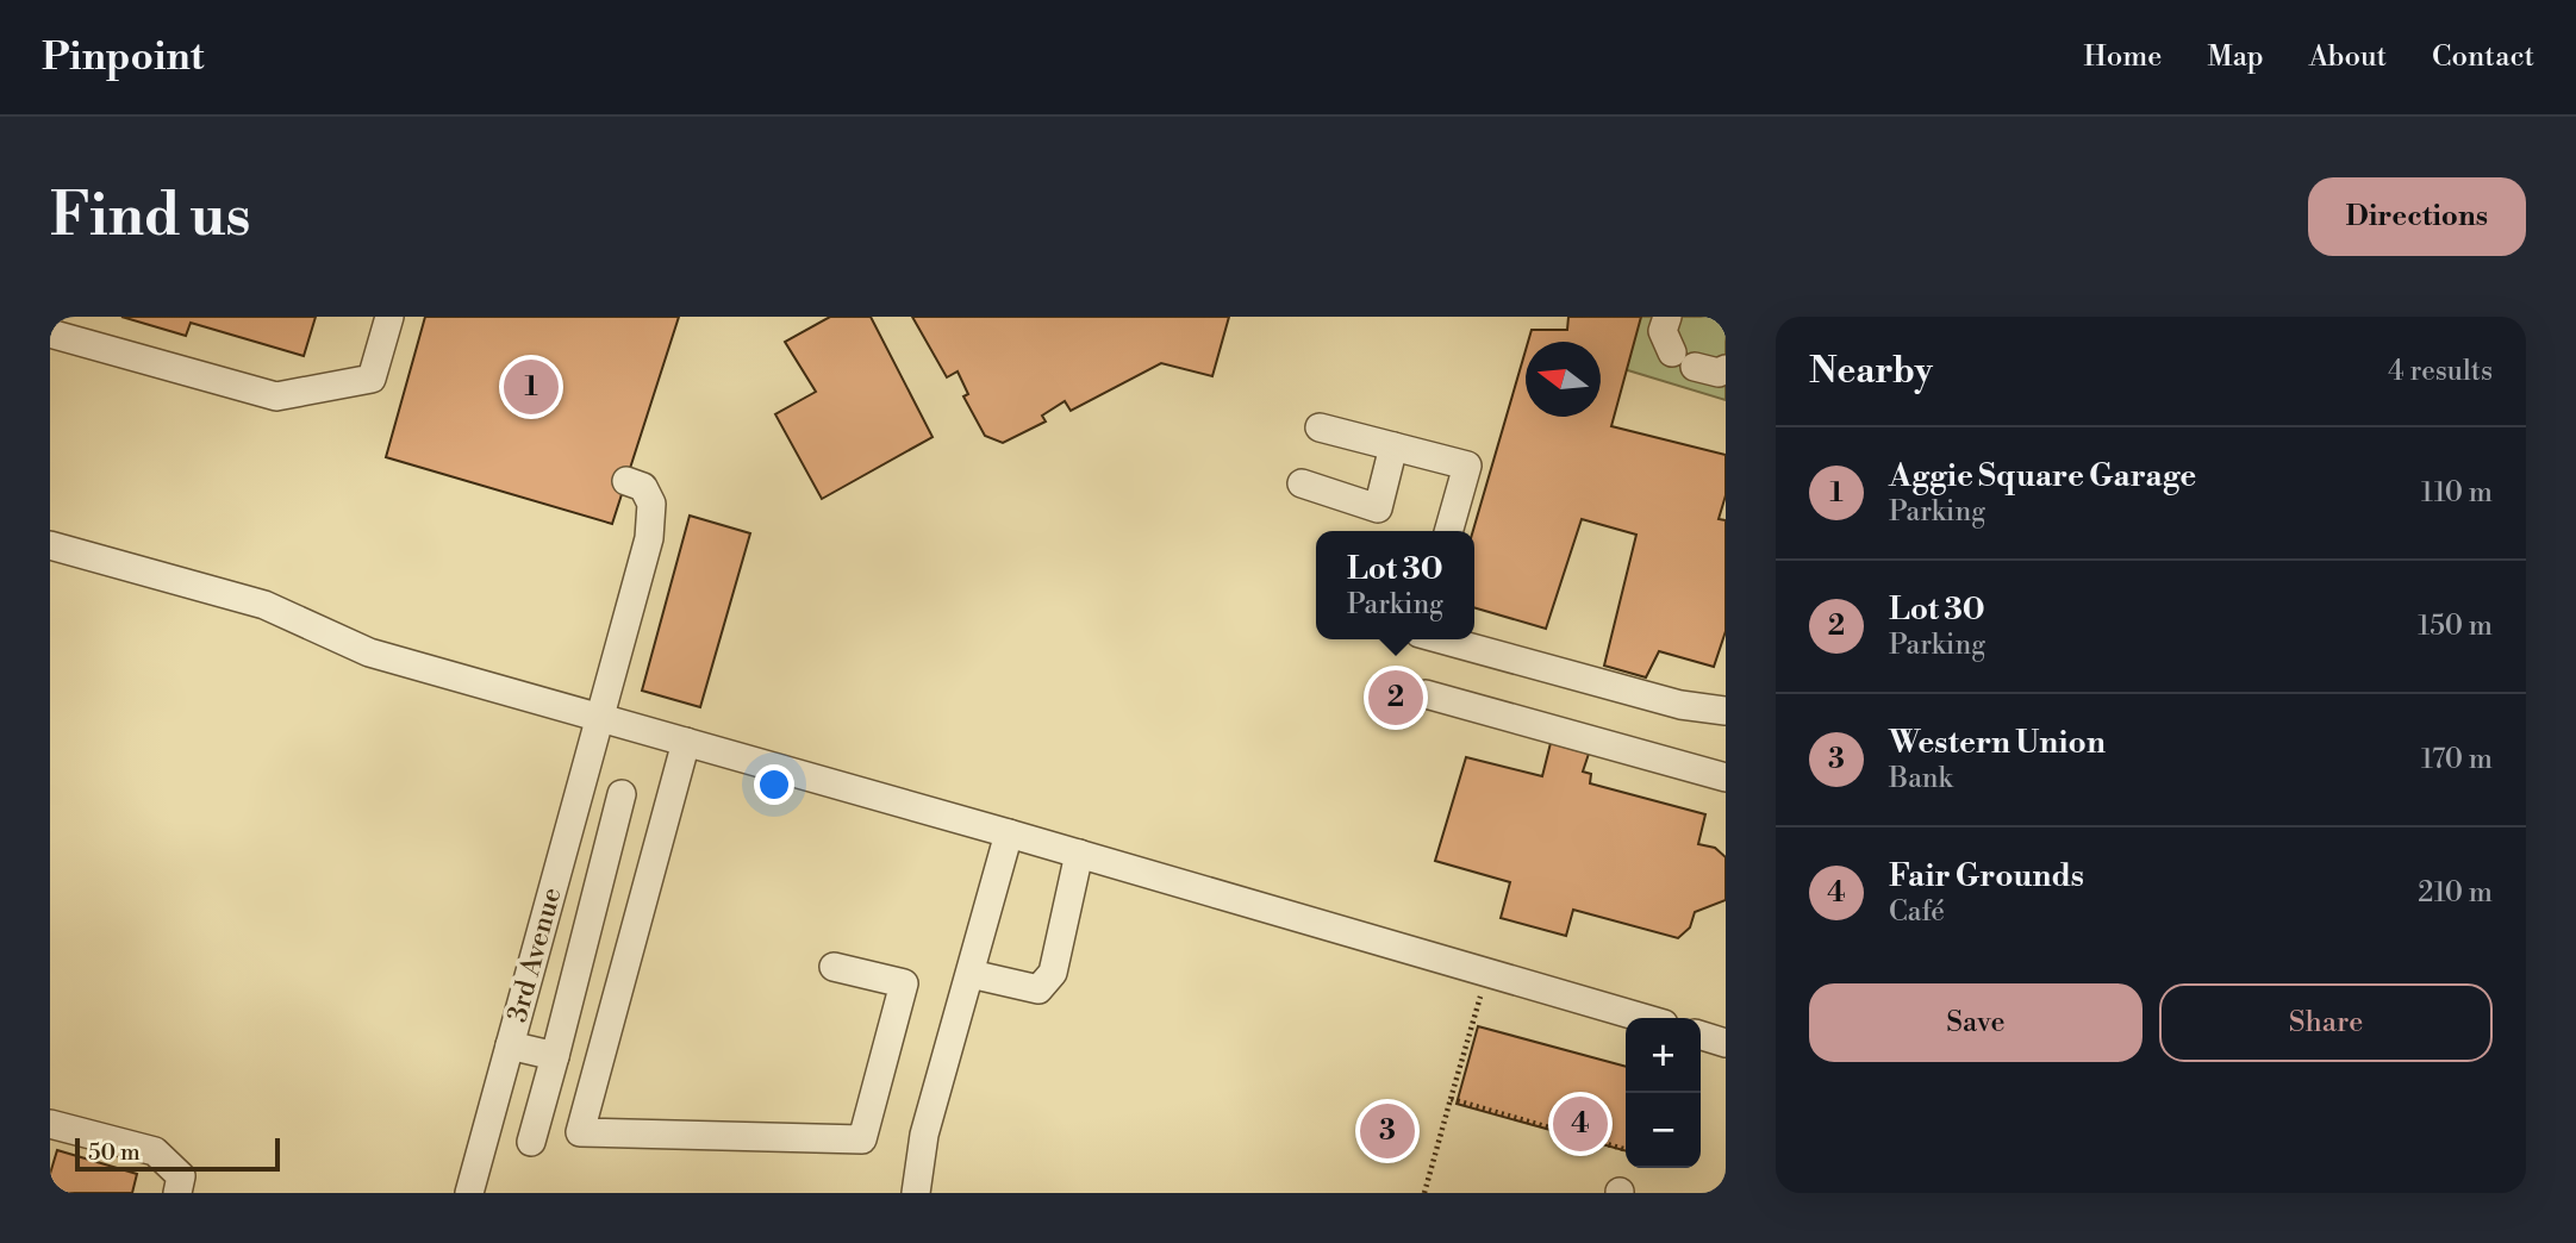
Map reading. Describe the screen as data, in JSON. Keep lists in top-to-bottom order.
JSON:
{
  "streets": {
    "street": ["3rd Avenue"]
  },
  "scale_bar": "50 m",
  "north": "left",
  "page": {
    "header": "Pinpoint",
    "nav": [
      "Home",
      "Map",
      "About",
      "Contact"
    ],
    "buttons": [
      "Directions",
      ["Save", "Share"]
    ],
    "title": "Find us",
    "heading": ["Nearby", "4 results"],
    "pins": [
      "1",
      "2",
      "4",
      "3"
    ],
    "list": [
      {
        "mark": "1",
        "name": "Aggie Square Garage",
        "note": "Parking",
        "value": "110 m"
      },
      {
        "mark": "2",
        "name": "Lot 30",
        "note": "Parking",
        "value": "150 m"
      },
      {
        "mark": "3",
        "name": "Western Union",
        "note": "Bank",
        "value": "170 m"
      },
      {
        "mark": "4",
        "name": "Fair Grounds",
        "note": "Café",
        "value": "210 m"
      }
    ],
    "popup": ["Lot 30", "Parking"],
    "map_buttons": ["+", "−"],
    "scale": "50 m"
  }
}
